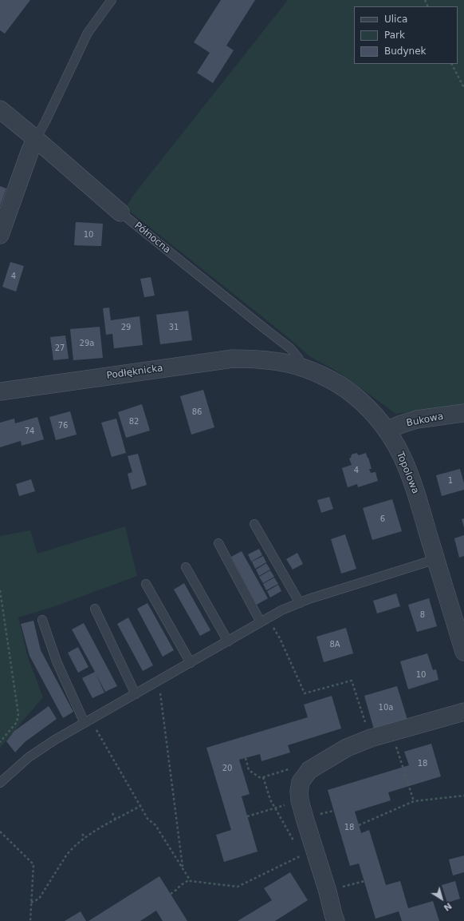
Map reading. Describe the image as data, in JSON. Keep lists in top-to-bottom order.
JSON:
{
  "streets": {
    "street": [
      "Północna",
      "Podłęknicka",
      "Bukowa",
      "Topolowa"
    ]
  },
  "crossings": [
    ["Północna", "Topolowa"],
    ["Podłęknicka", "Topolowa"],
    ["Bukowa", "Topolowa"]
  ],
  "house_numbers": [
    "10",
    "4",
    "29",
    "31",
    "29a",
    "27",
    "86",
    "82",
    "76",
    "74",
    "4",
    "1",
    "6",
    "8",
    "8A",
    "10",
    "10a",
    "18",
    "20",
    "18"
  ],
  "legend": ["Ulica", "Park", "Budynek"],
  "north": "bottom right"
}
